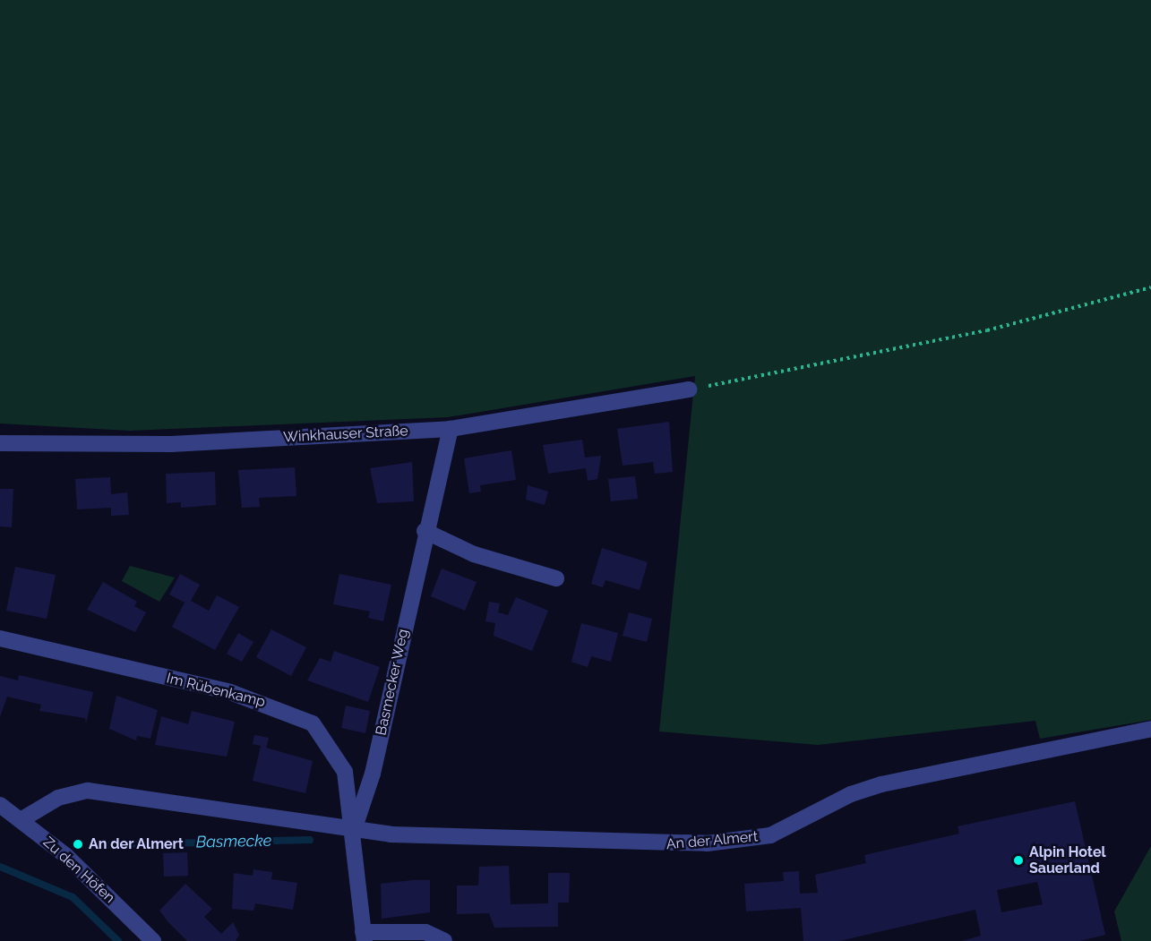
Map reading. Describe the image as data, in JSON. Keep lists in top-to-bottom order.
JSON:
{
  "streets": {
    "street": [
      "Winkhauser Straße",
      "Basmecker Weg",
      "Im Rübenkamp",
      "An der Almert",
      "Zu den Höfen"
    ]
  },
  "crossings": [
    ["Winkhauser Straße", "Basmecker Weg"],
    ["Basmecker Weg", "Im Rübenkamp"],
    ["Basmecker Weg", "An der Almert"],
    ["Im Rübenkamp", "An der Almert"],
    ["An der Almert", "Zu den Höfen"]
  ],
  "water": ["Basmecke"],
  "places": ["An der Almert", "Alpin Hotel Sauerland"]
}
